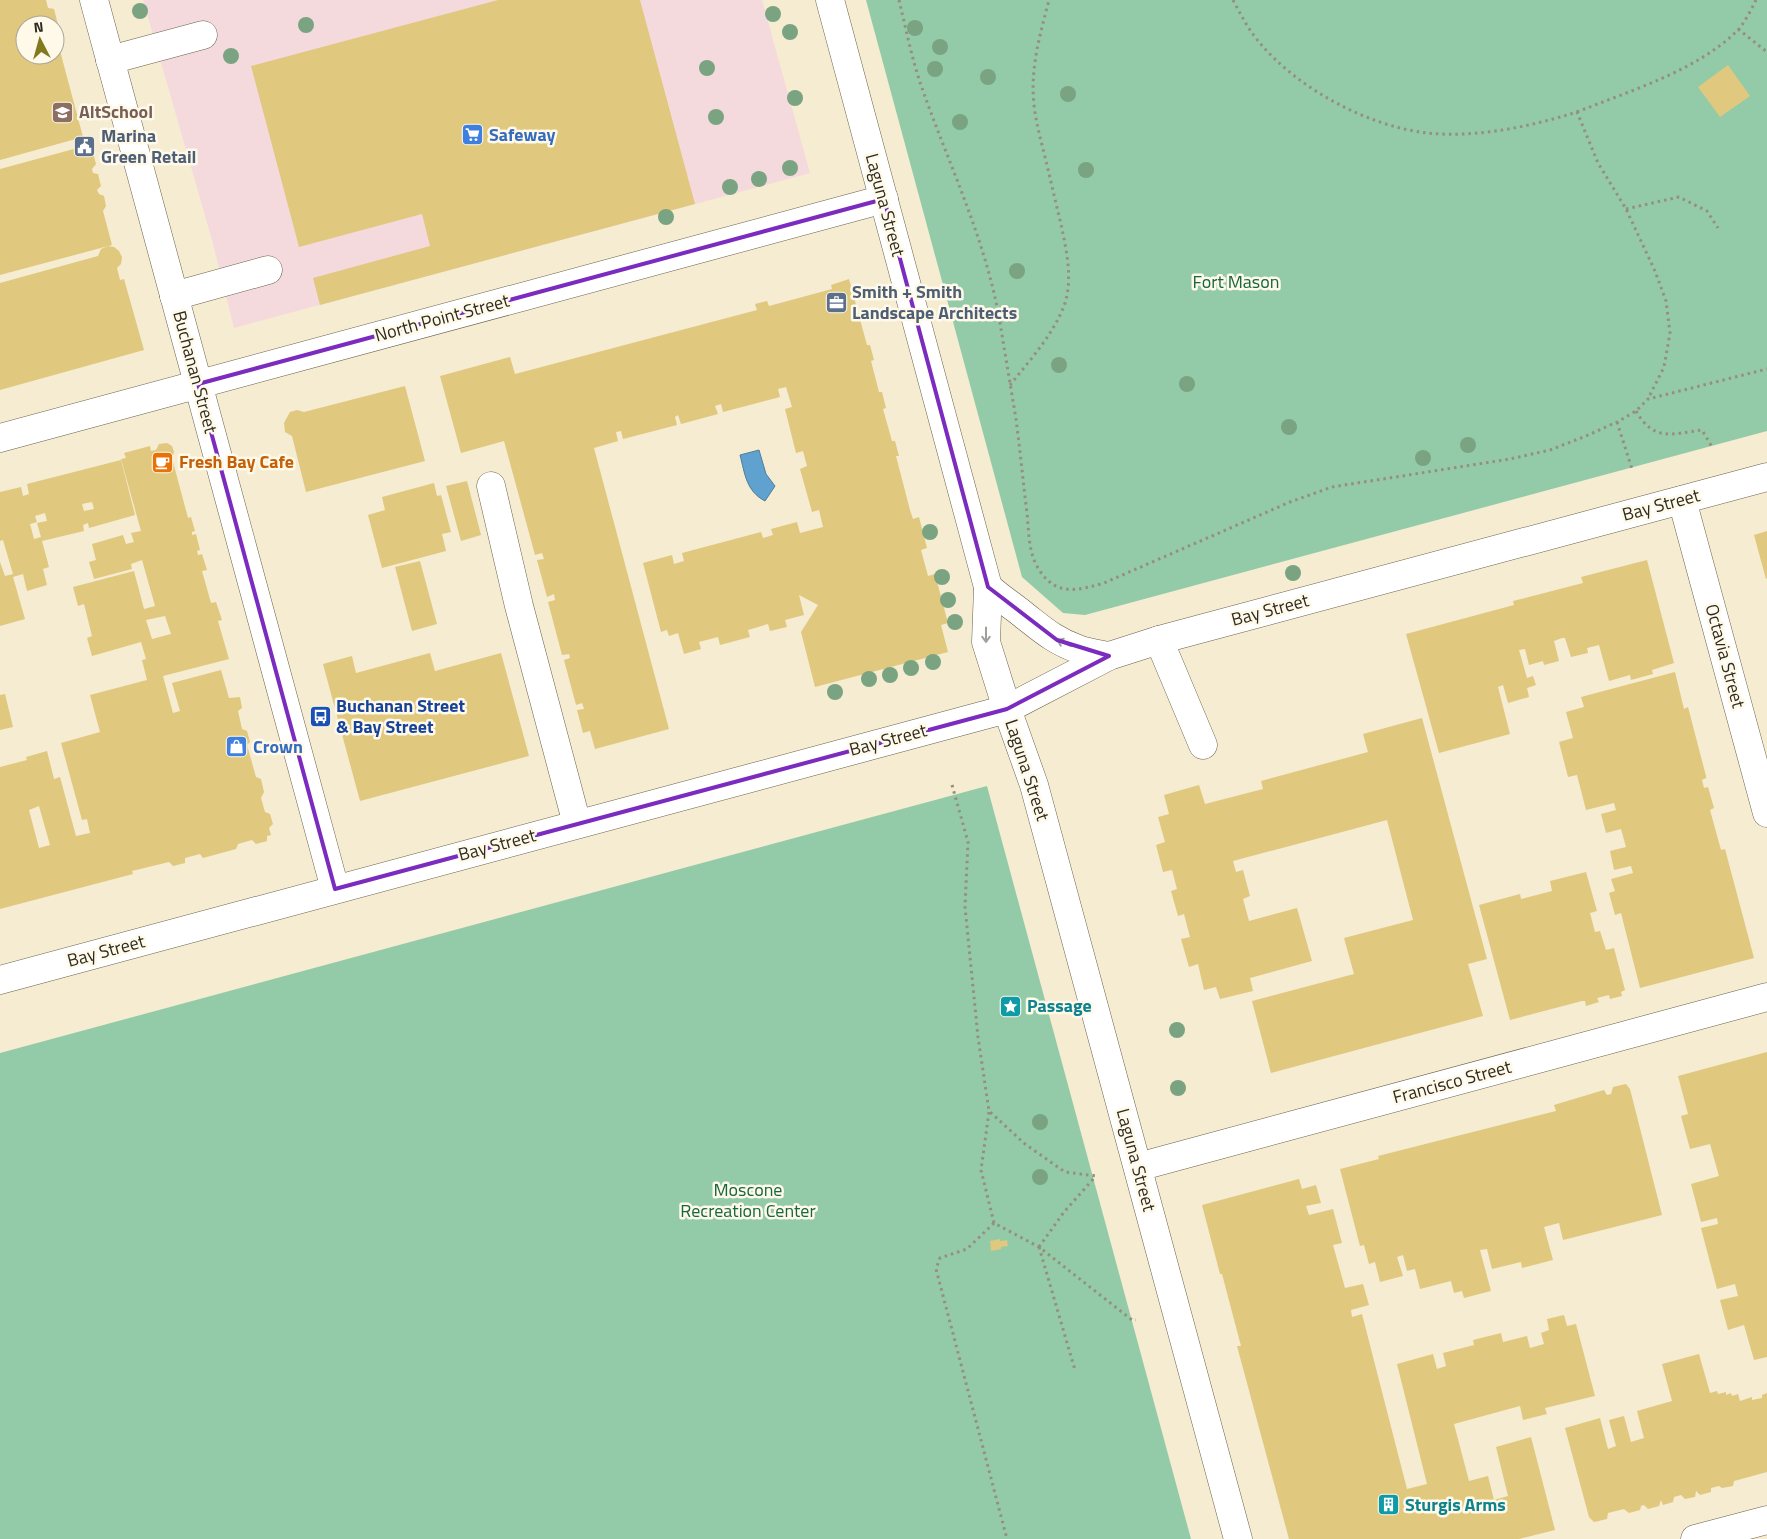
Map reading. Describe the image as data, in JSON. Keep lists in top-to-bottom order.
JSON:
{
  "streets": {
    "street": [
      "Laguna Street",
      "North Point Street",
      "Buchanan Street",
      "Bay Street",
      "Octavia Street",
      "Francisco Street"
    ]
  },
  "crossings": [
    ["Laguna Street", "North Point Street"],
    ["Laguna Street", "Bay Street"],
    ["Laguna Street", "Francisco Street"],
    ["North Point Street", "Buchanan Street"],
    ["Buchanan Street", "Bay Street"],
    ["Bay Street", "Octavia Street"]
  ],
  "parks": ["Fort Mason", "Moscone Recreation Center"],
  "places": {
    "school or university": ["AltSchool"],
    "supermarket": ["Safeway"],
    "public building": ["Marina Green Retail"],
    "office": ["Smith + Smith Landscape Architects"],
    "cafe": ["Fresh Bay Cafe"],
    "bus stop": ["Buchanan Street & Bay Street"],
    "shop": ["Crown"],
    "place": ["Passage"],
    "building": ["Sturgis Arms"]
  },
  "north": "top"
}
